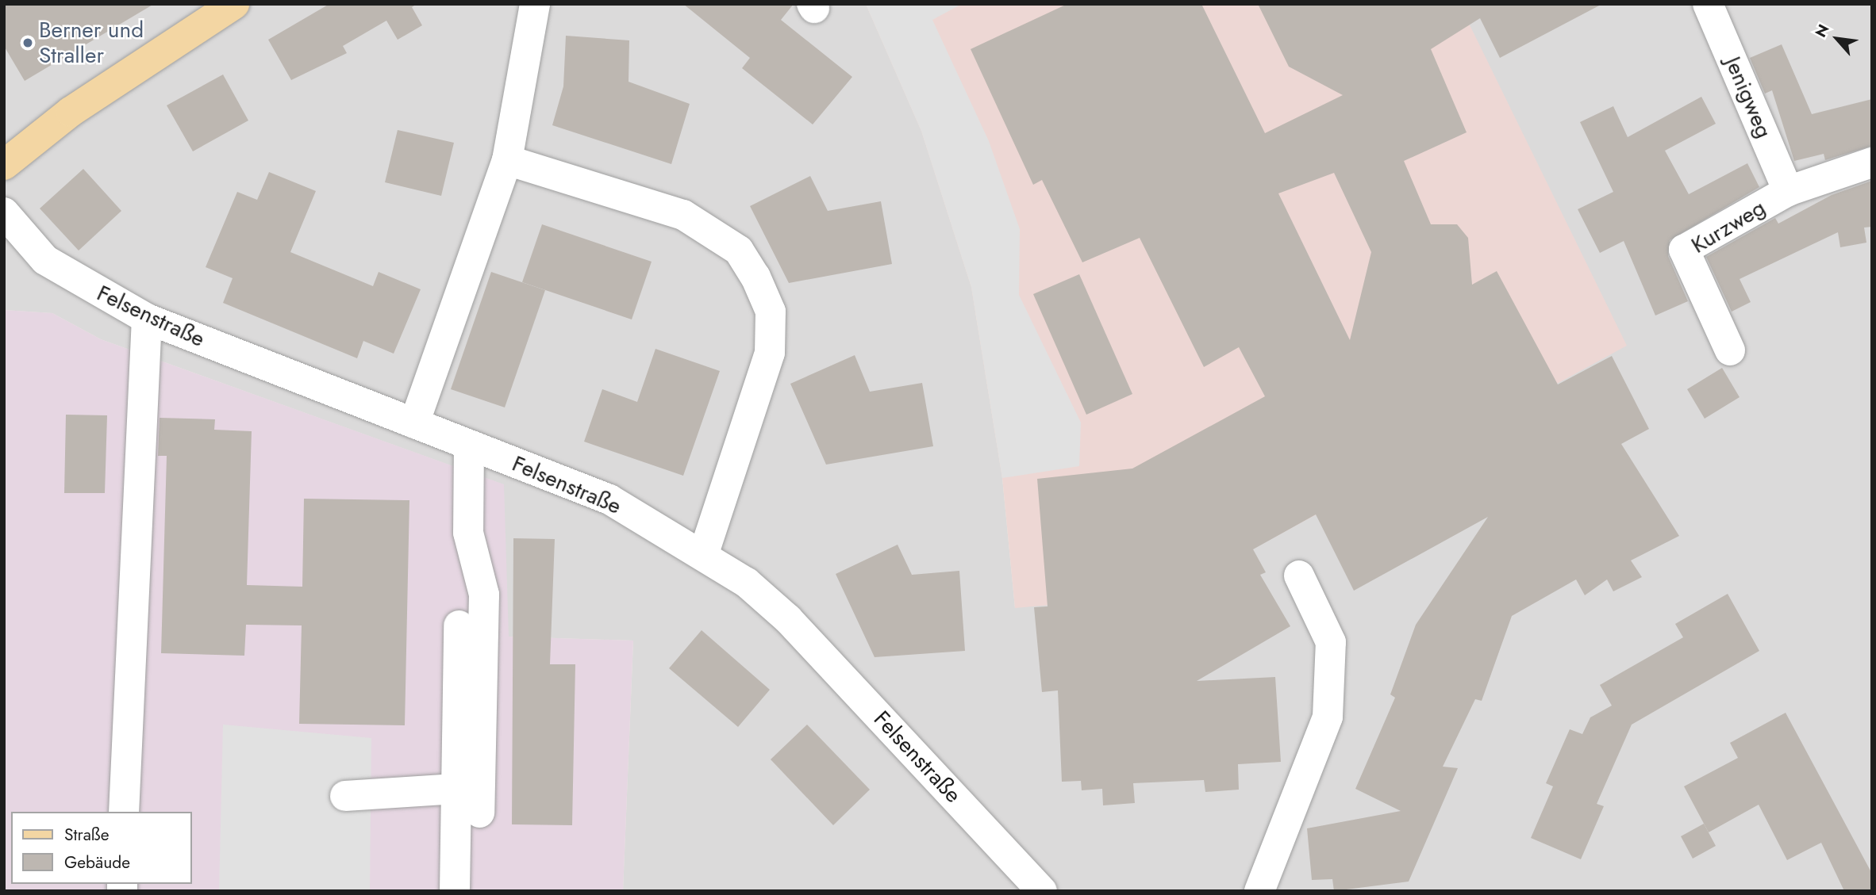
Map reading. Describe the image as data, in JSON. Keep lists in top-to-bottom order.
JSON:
{
  "streets": {
    "street": ["Jenigweg", "Kurzweg", "Felsenstraße"]
  },
  "crossings": [
    ["Jenigweg", "Kurzweg"]
  ],
  "places": ["Berner und Straller"],
  "legend": ["Straße", "Gebäude"],
  "north": "top left"
}
